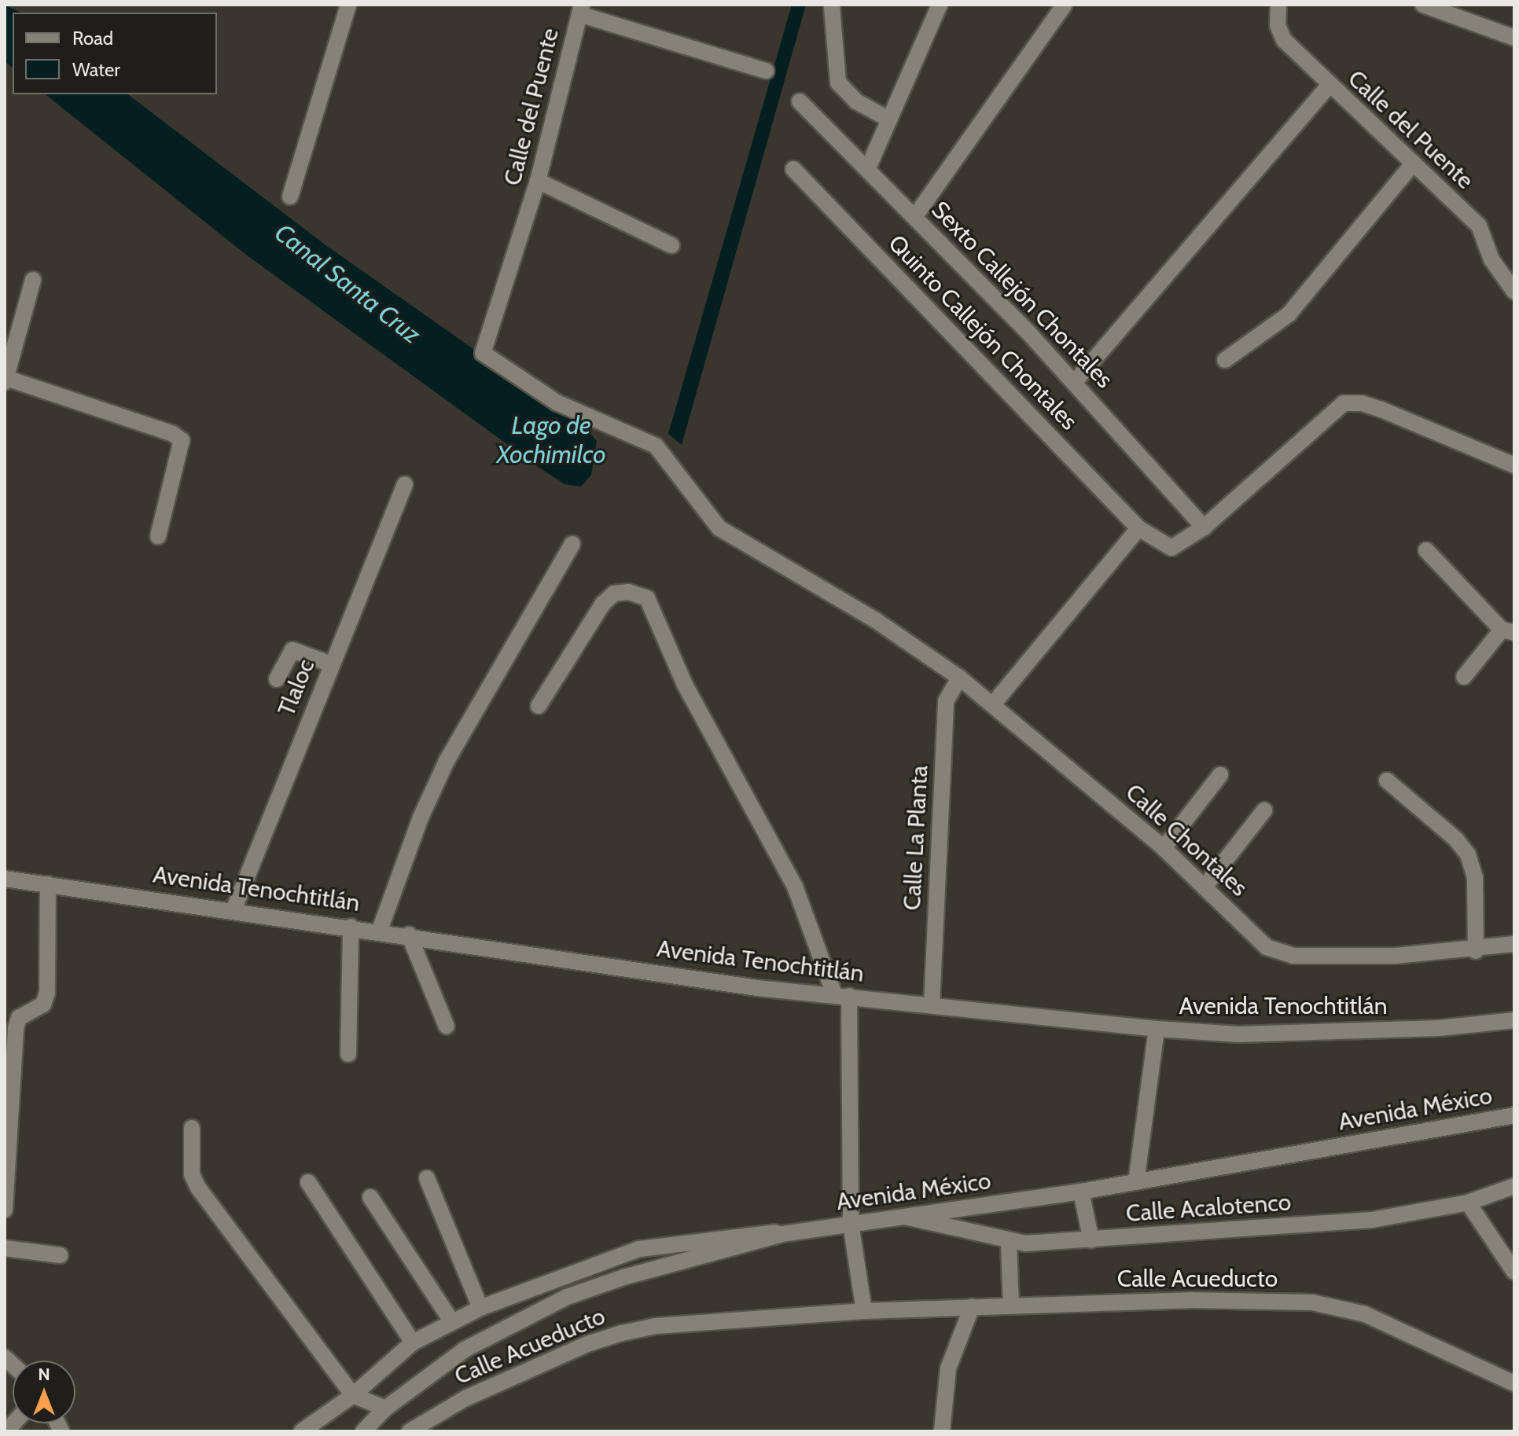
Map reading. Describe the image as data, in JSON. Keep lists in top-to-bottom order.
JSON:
{
  "streets": {
    "street": [
      "Calle del Puente",
      "Sexto Callejón Chontales",
      "Quinto Callejón Chontales",
      "Tlaloc",
      "Calle La Planta",
      "Calle Chontales",
      "Avenida Tenochtitlán",
      "Avenida México",
      "Calle Acalotenco",
      "Calle Acueducto"
    ]
  },
  "crossings": [
    ["Calle del Puente", "Calle Chontales"],
    ["Sexto Callejón Chontales", "Quinto Callejón Chontales"],
    ["Tlaloc", "Avenida Tenochtitlán"],
    ["Calle La Planta", "Calle Chontales"],
    ["Calle La Planta", "Avenida Tenochtitlán"],
    ["Avenida México", "Calle Acalotenco"]
  ],
  "water": ["Canal Santa Cruz", "Lago de Xochimilco"],
  "legend": ["Road", "Water"],
  "north": "top"
}
